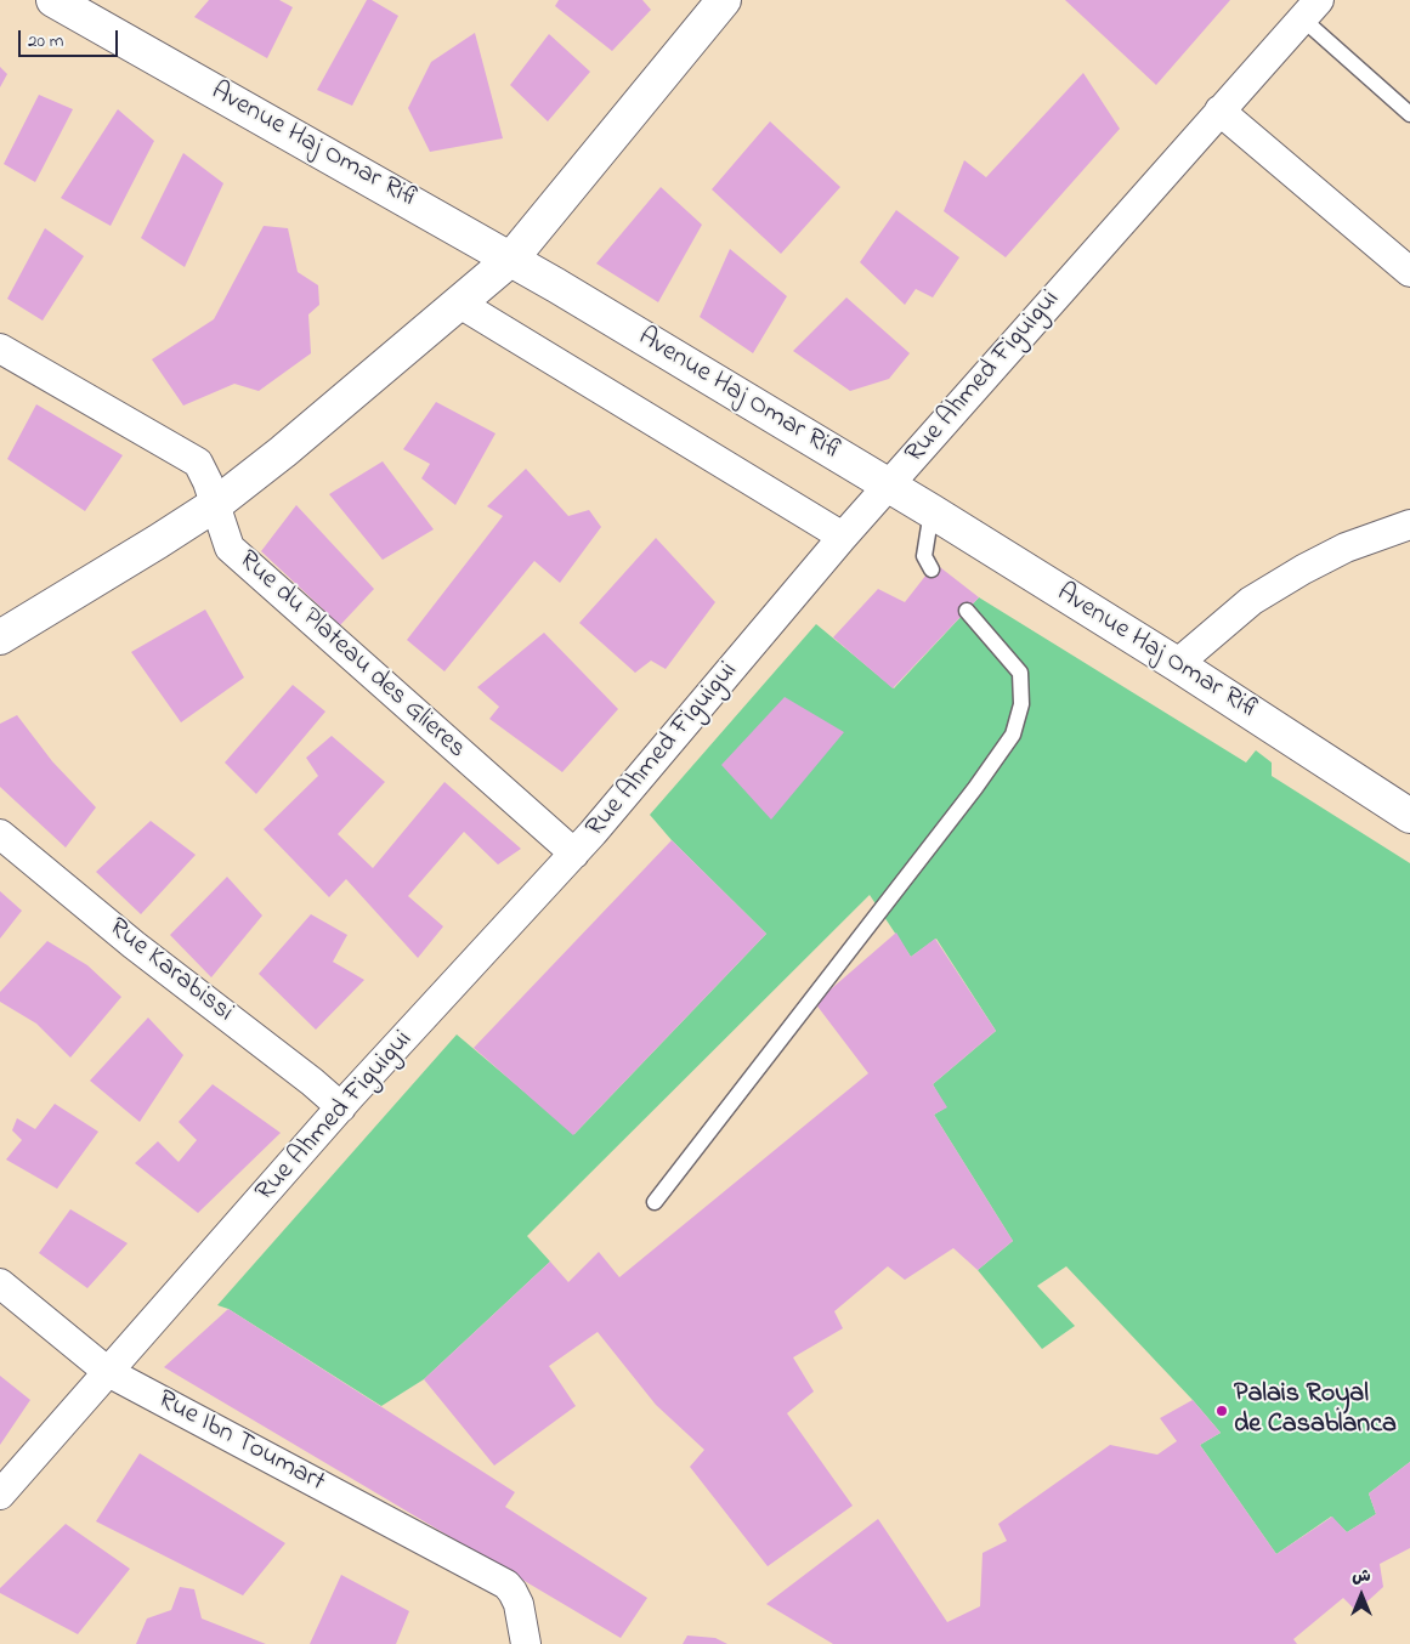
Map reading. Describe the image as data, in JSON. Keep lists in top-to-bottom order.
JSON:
{
  "streets": {
    "street": [
      "Avenue Haj Omar Rifi",
      "Rue Ahmed Figuigui",
      "Rue du Plateau des Glieres",
      "Rue Karabissi",
      "Rue Ibn Toumart"
    ]
  },
  "crossings": [
    ["Avenue Haj Omar Rifi", "Rue Ahmed Figuigui"],
    ["Rue Ahmed Figuigui", "Rue du Plateau des Glieres"],
    ["Rue Ahmed Figuigui", "Rue Karabissi"],
    ["Rue Ahmed Figuigui", "Rue Ibn Toumart"]
  ],
  "places": ["Palais Royal de Casablanca"],
  "scale_bar": "20 m",
  "north": "top"
}
